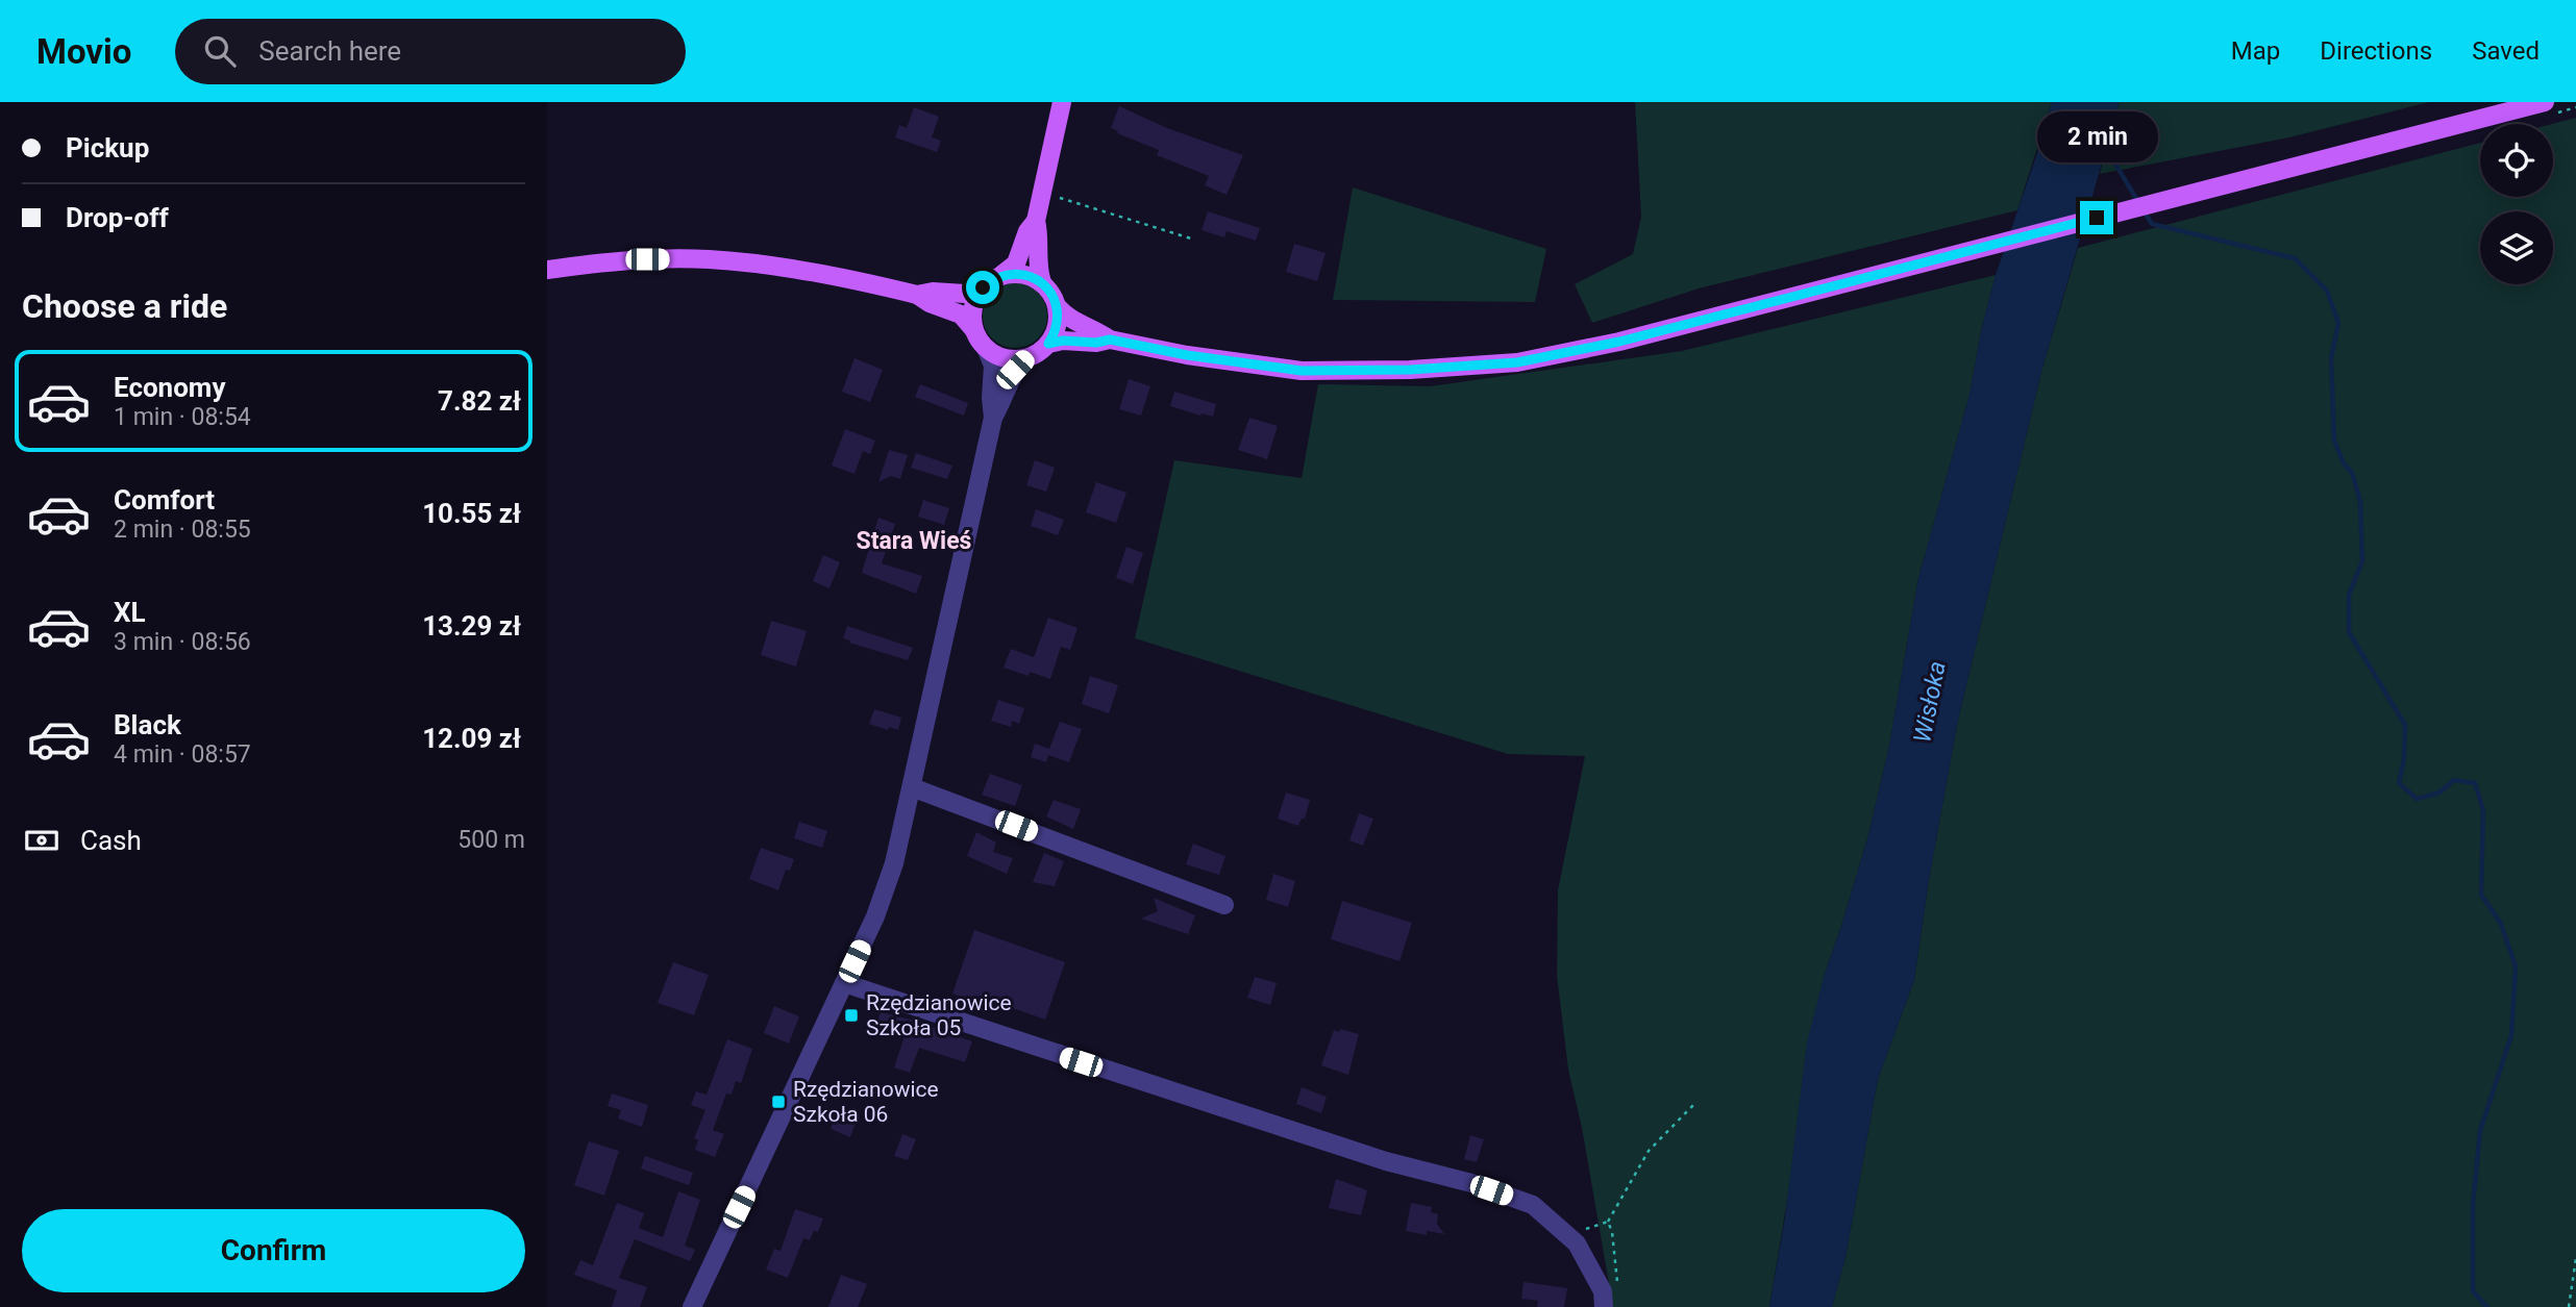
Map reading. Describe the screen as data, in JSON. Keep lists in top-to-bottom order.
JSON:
{
  "districts": ["Stara Wieś"],
  "water": ["Wisłoka"],
  "places": {
    "transit": ["Rzędzianowice Szkoła 05", "Rzędzianowice Szkoła 06"]
  },
  "page": {
    "header": "Movio",
    "search": "Search here",
    "nav": ["Map", "Directions", "Saved"],
    "banner": ["Pickup", "Drop-off"],
    "bubble": "2 min",
    "heading": "Choose a ride",
    "list": [
      {
        "name": "Economy",
        "note": "1 min · 08:54",
        "value": "7.82 zł"
      },
      {
        "name": "Comfort",
        "note": "2 min · 08:55",
        "value": "10.55 zł"
      },
      {
        "name": "XL",
        "note": "3 min · 08:56",
        "value": "13.29 zł"
      },
      {
        "name": "Black",
        "note": "4 min · 08:57",
        "value": "12.09 zł"
      }
    ],
    "pay": ["Cash", "500 m"],
    "buttons": "Confirm"
  }
}
